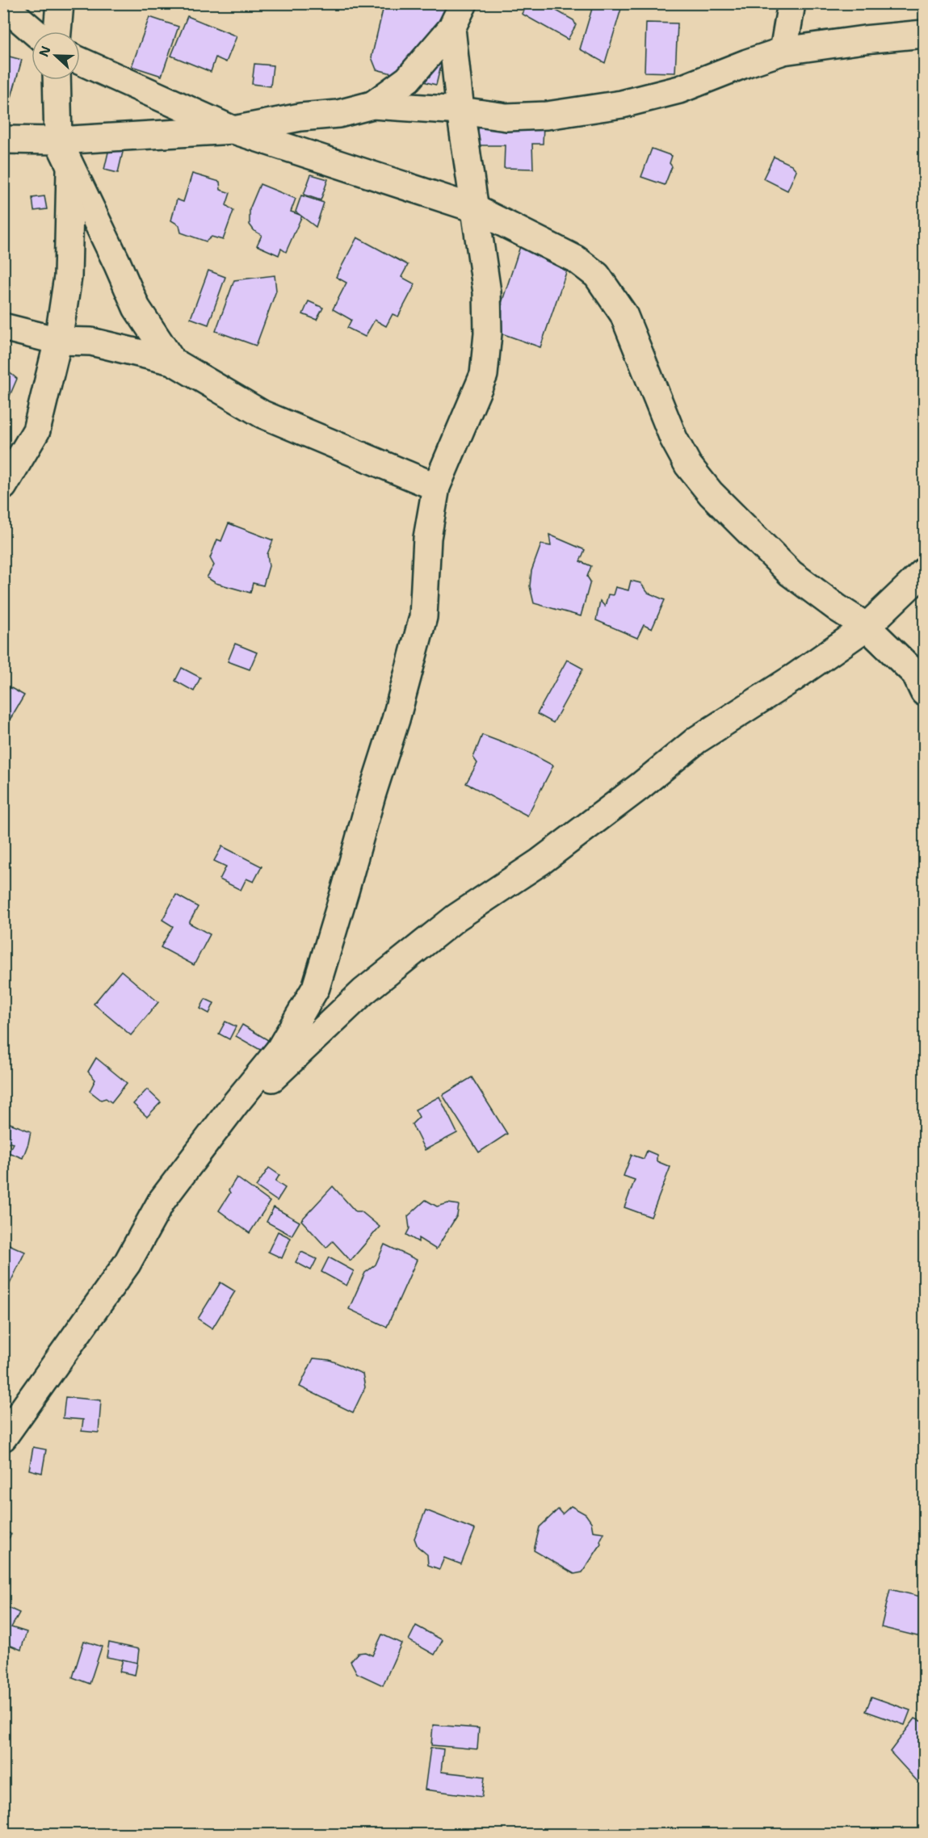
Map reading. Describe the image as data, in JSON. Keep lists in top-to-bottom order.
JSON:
{
  "north": "left"
}
